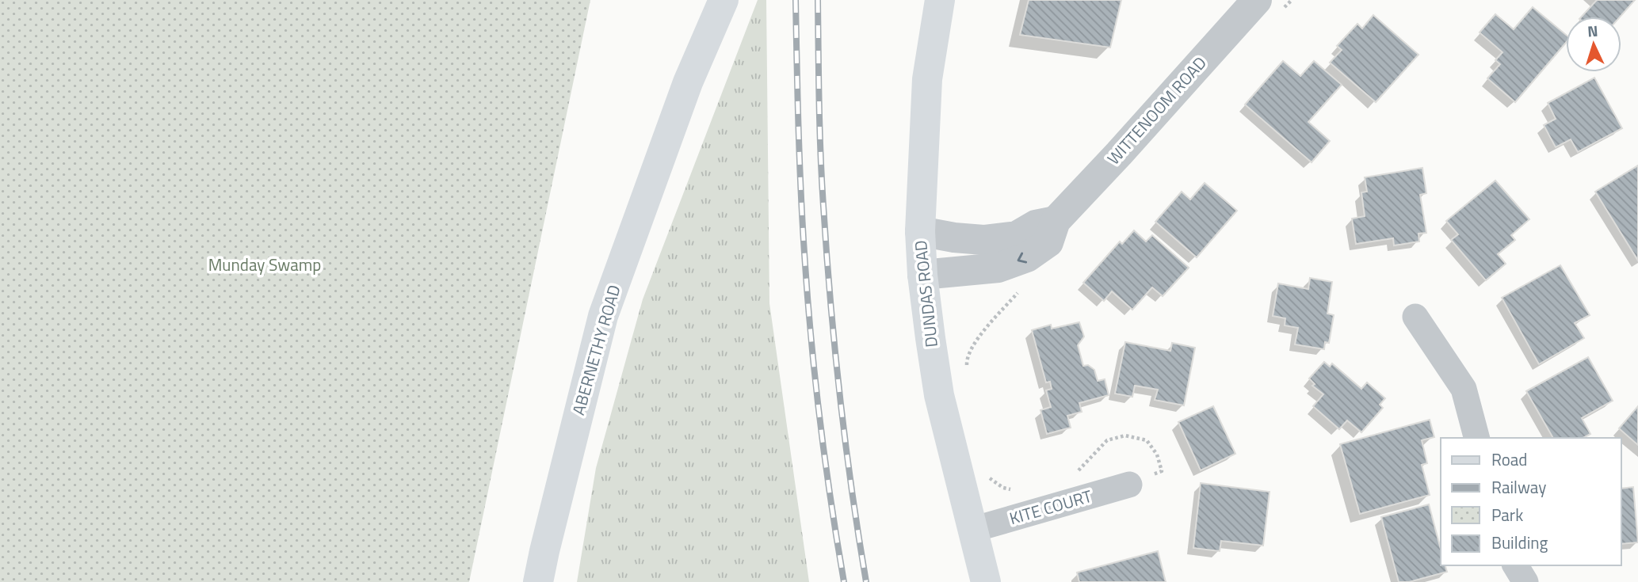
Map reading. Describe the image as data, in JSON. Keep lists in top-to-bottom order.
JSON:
{
  "streets": {
    "main road": ["DUNDAS ROAD", "ABERNETHY ROAD"],
    "street": ["WITTENOOM ROAD", "KITE COURT"]
  },
  "crossings": [
    ["WITTENOOM ROAD", "DUNDAS ROAD"],
    ["DUNDAS ROAD", "KITE COURT"]
  ],
  "parks": ["Munday Swamp"],
  "legend": [
    "Road",
    "Railway",
    "Park",
    "Building"
  ],
  "north": "top"
}
